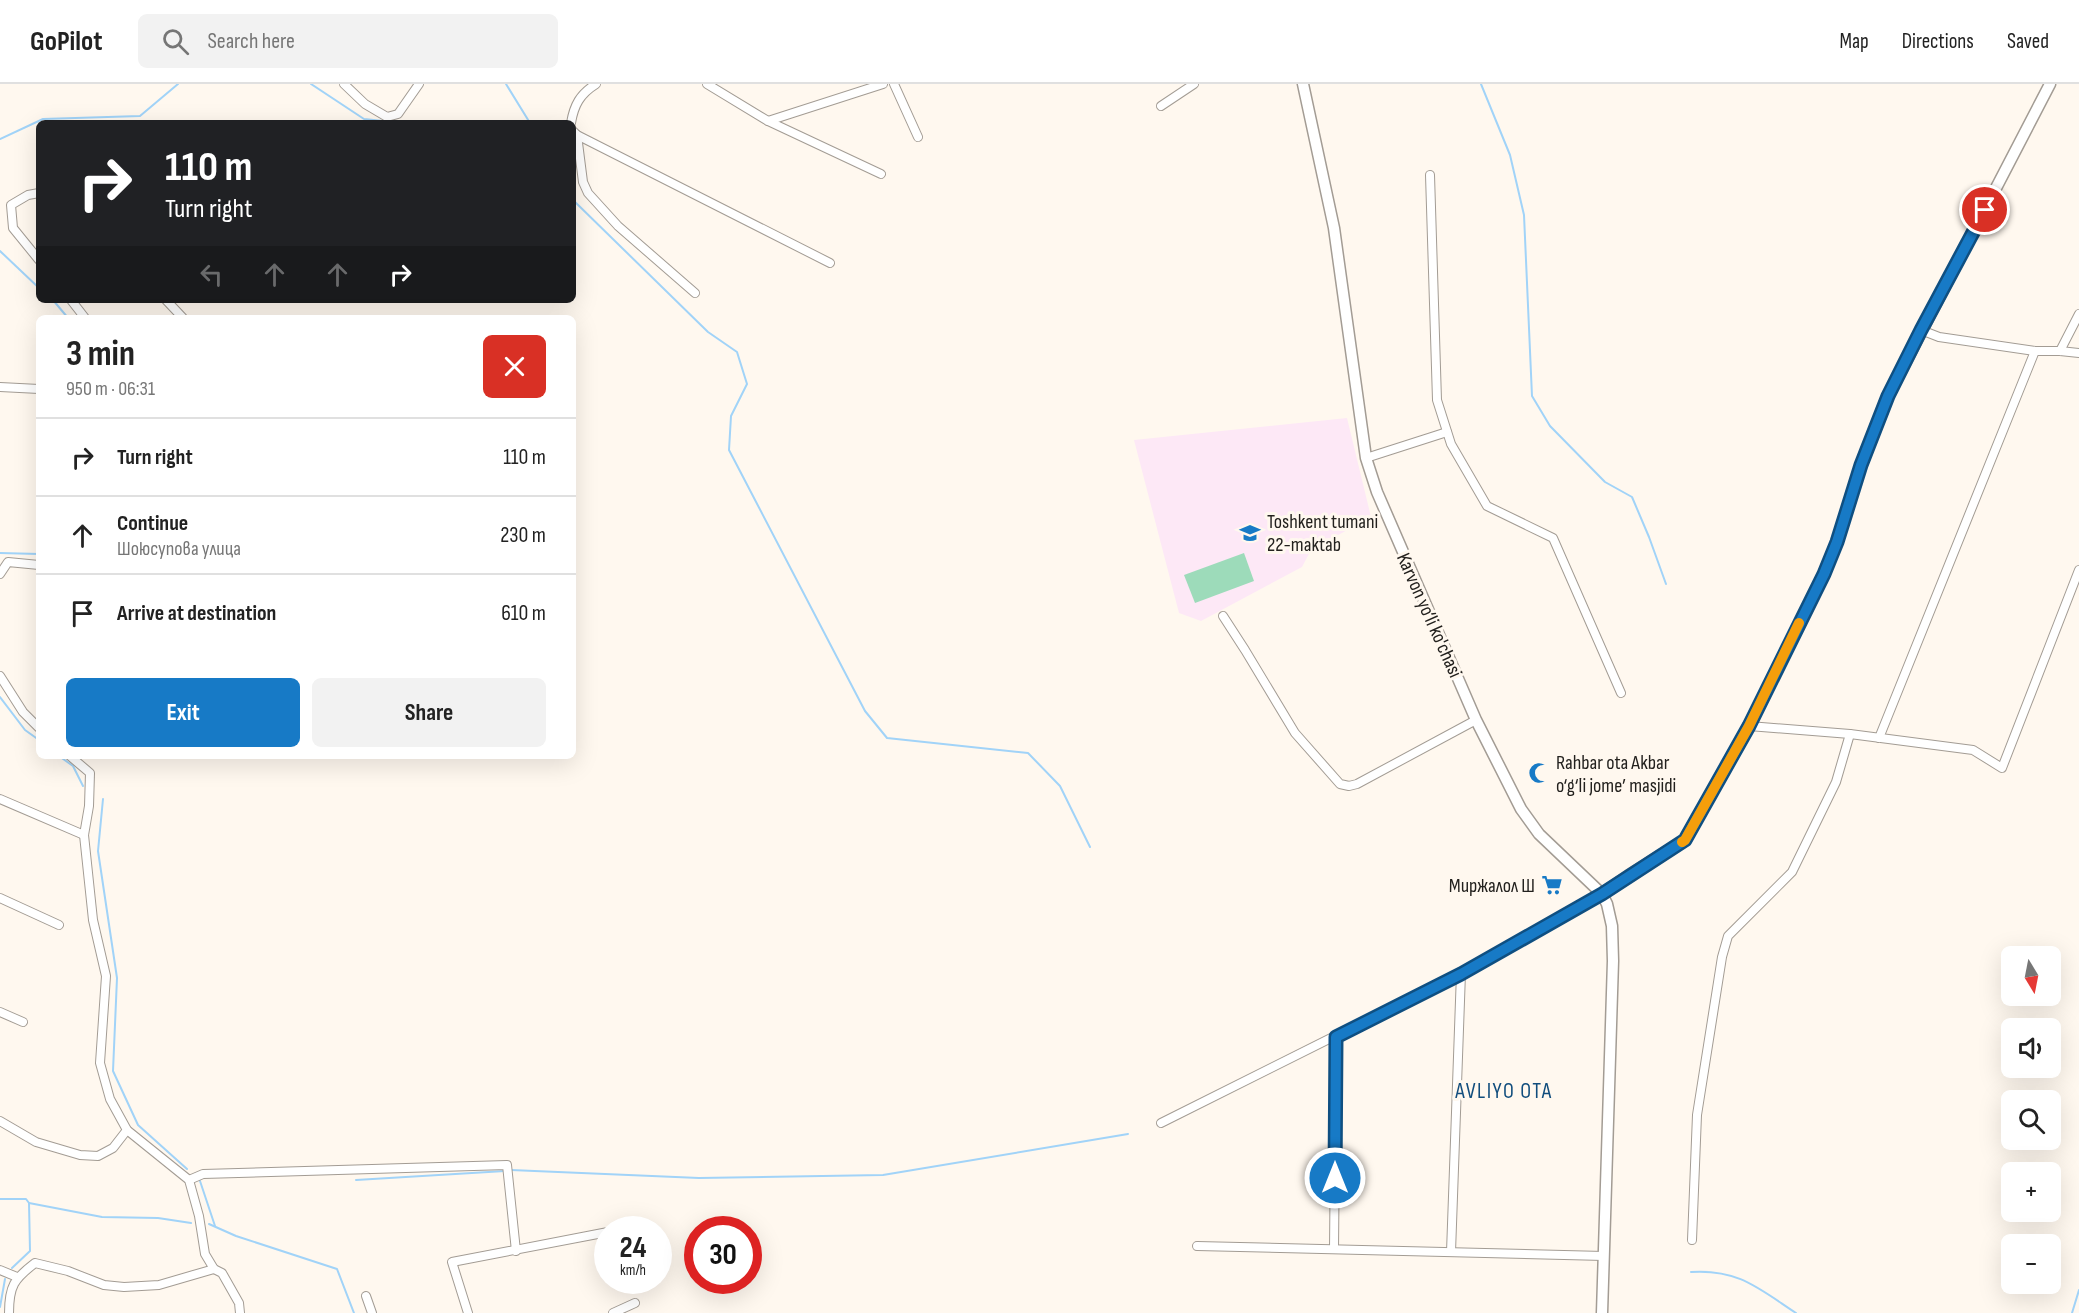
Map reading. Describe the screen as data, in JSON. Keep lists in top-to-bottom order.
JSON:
{
  "streets": {
    "street": ["Karvon yo‘li ko'chasi"]
  },
  "districts": ["AVLIYO OTA"],
  "places": {
    "school or university": ["Toshkent tumani 22-maktab"],
    "mosque": ["Rahbar ota Akbar o‘g‘li jome’ masjidi"],
    "supermarket": ["Миржалол Ш"]
  },
  "north": "bottom",
  "page": {
    "header": "GoPilot",
    "search": "Search here",
    "nav": ["Map", "Directions", "Saved"],
    "turn": ["110 m", "Turn right"],
    "heading": ["3 min", "950 m · 06:31"],
    "list": [
      {
        "name": "Turn right",
        "value": "110 m"
      },
      {
        "name": "Continue",
        "note": "Шоюсупова улица",
        "value": "230 m"
      },
      {
        "name": "Arrive at destination",
        "value": "610 m"
      }
    ],
    "buttons": ["Exit", "Share"],
    "map_buttons": ["+", "−"],
    "speed": "24 km/h",
    "limit": "30"
  }
}
